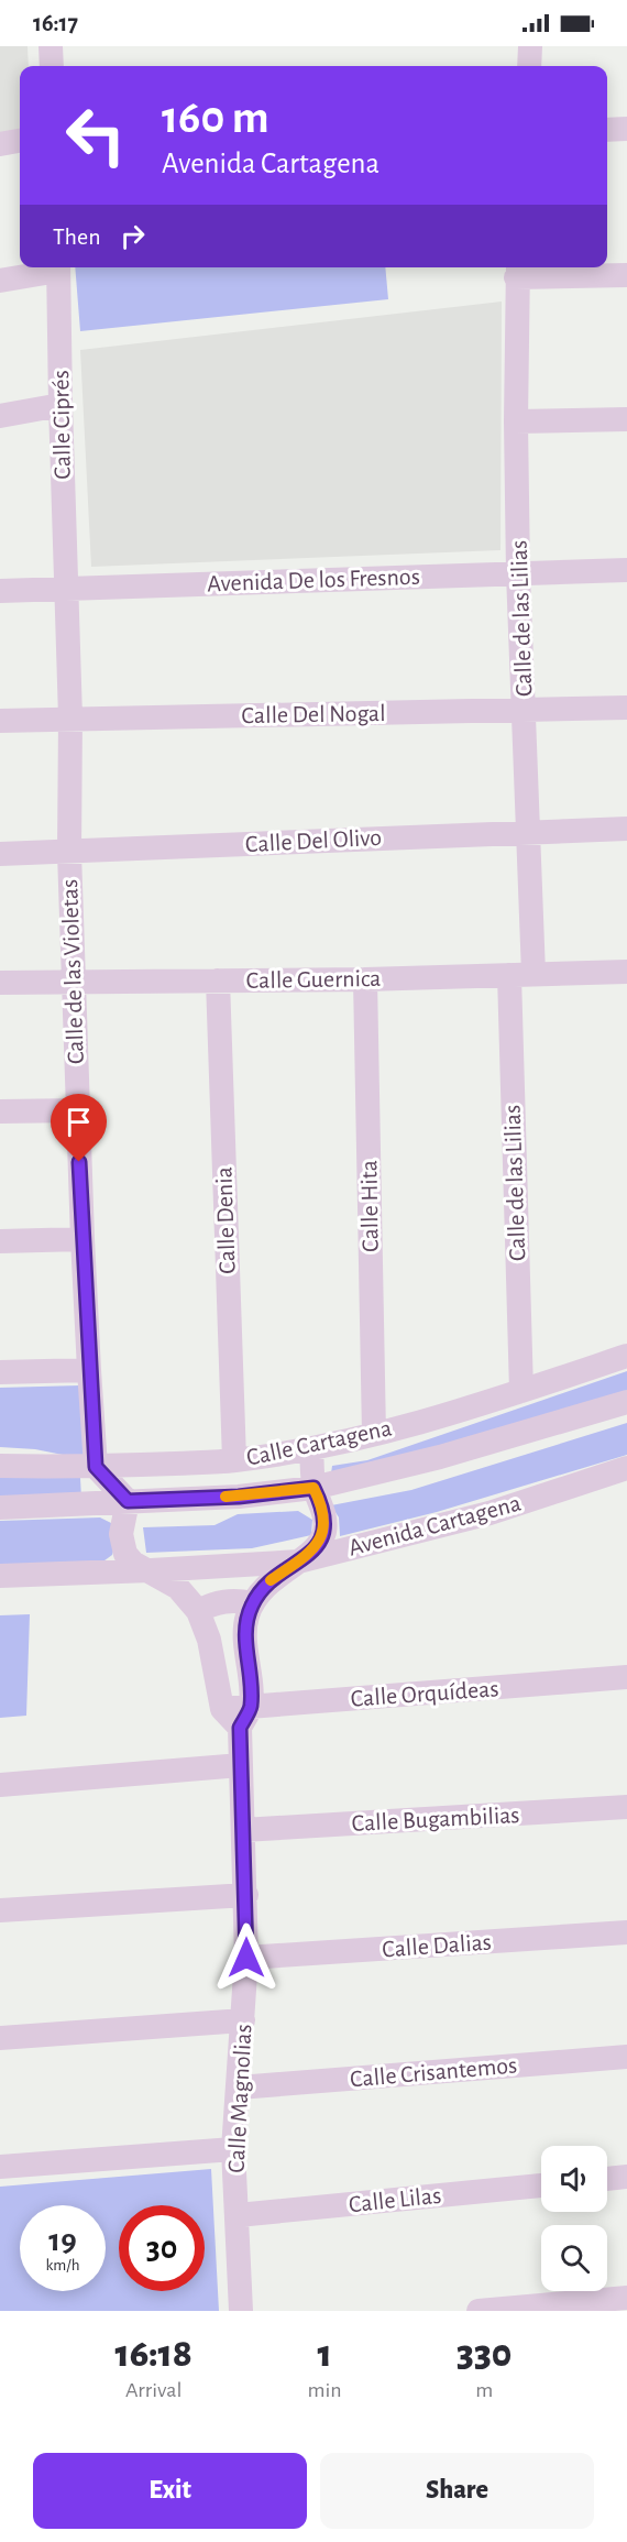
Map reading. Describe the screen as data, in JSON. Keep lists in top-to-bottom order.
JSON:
{
  "streets": {
    "street": [
      "Calle Ciprés",
      "Avenida De los Fresnos",
      "Calle de las Lilias",
      "Calle Del Nogal",
      "Calle Del Olivo",
      "Calle de las Violetas",
      "Calle Guernica",
      "Calle Hita",
      "Calle Denia",
      "Calle Cartagena",
      "Avenida Cartagena",
      "Calle Orquídeas",
      "Calle Bugambilias",
      "Calle Dalias",
      "Calle Crisantemos",
      "Calle Magnolias",
      "Calle Lilas"
    ]
  },
  "crossings": [
    ["Calle Ciprés", "Avenida De los Fresnos"],
    ["Calle Ciprés", "Calle de las Violetas"],
    ["Avenida De los Fresnos", "Calle de las Lilias"],
    ["Avenida De los Fresnos", "Calle de las Violetas"],
    ["Calle de las Lilias", "Calle Del Nogal"],
    ["Calle de las Lilias", "Calle Del Olivo"],
    ["Calle de las Lilias", "Calle Guernica"],
    ["Calle de las Lilias", "Calle Cartagena"],
    ["Calle Del Nogal", "Calle de las Violetas"],
    ["Calle Del Olivo", "Calle de las Violetas"],
    ["Calle de las Violetas", "Calle Guernica"],
    ["Calle de las Violetas", "Calle Cartagena"],
    ["Calle Guernica", "Calle Hita"],
    ["Calle Guernica", "Calle Denia"],
    ["Calle Hita", "Calle Cartagena"],
    ["Calle Denia", "Calle Cartagena"],
    ["Calle Orquídeas", "Calle Magnolias"],
    ["Calle Bugambilias", "Calle Magnolias"],
    ["Calle Dalias", "Calle Magnolias"],
    ["Calle Crisantemos", "Calle Magnolias"],
    ["Calle Magnolias", "Calle Lilas"]
  ],
  "page": {
    "status": "16:17",
    "turn": ["160 m", "Avenida Cartagena"],
    "then": "Then",
    "speed": "19 km/h",
    "limit": "30",
    "eta": [
      "16:18",
      "Arrival",
      "1",
      "min",
      "330",
      "m"
    ],
    "buttons": ["Exit", "Share"]
  }
}
